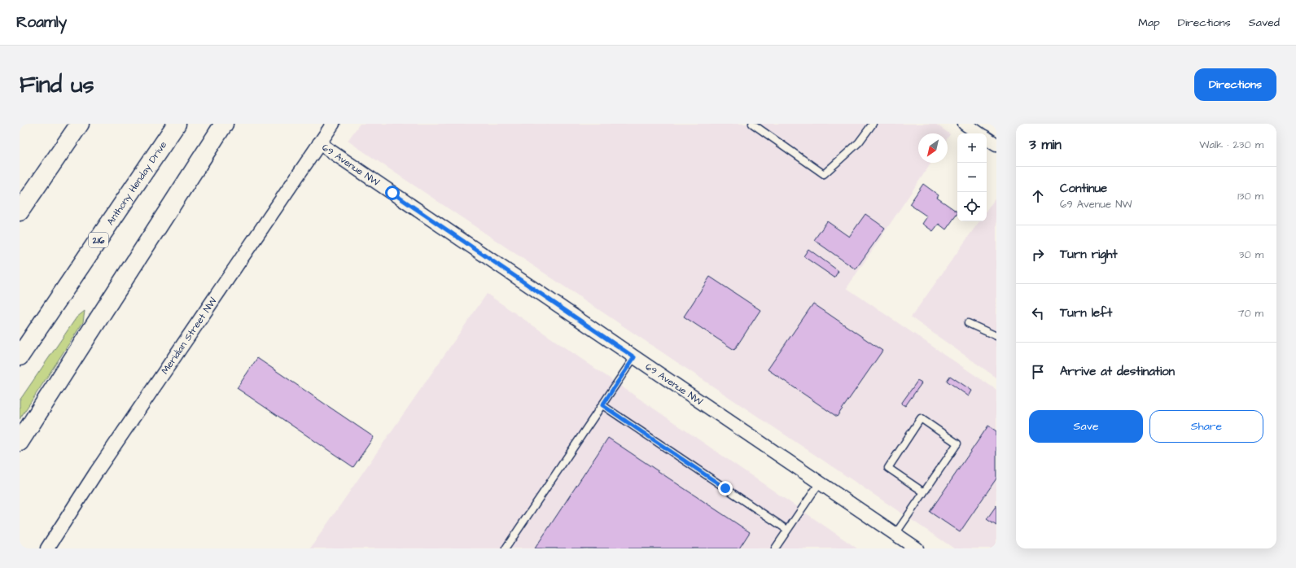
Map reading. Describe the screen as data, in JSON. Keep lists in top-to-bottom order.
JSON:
{
  "streets": {
    "highway": ["Anthony Henday Drive", "216"],
    "street": ["69 Avenue NW", "Meridian Street NW"]
  },
  "crossings": [
    ["69 Avenue NW", "Meridian Street NW"]
  ],
  "north": "bottom left",
  "page": {
    "header": "Roamly",
    "nav": ["Map", "Directions", "Saved"],
    "buttons": [
      "Directions",
      ["Save", "Share"]
    ],
    "title": "Find us",
    "heading": ["3 min", "Walk · 230 m"],
    "map_buttons": ["+", "−"],
    "list": [
      ["Continue", "69 Avenue NW", "130 m"],
      ["Turn right", "30 m"],
      ["Turn left", "70 m"],
      "Arrive at destination"
    ]
  }
}
